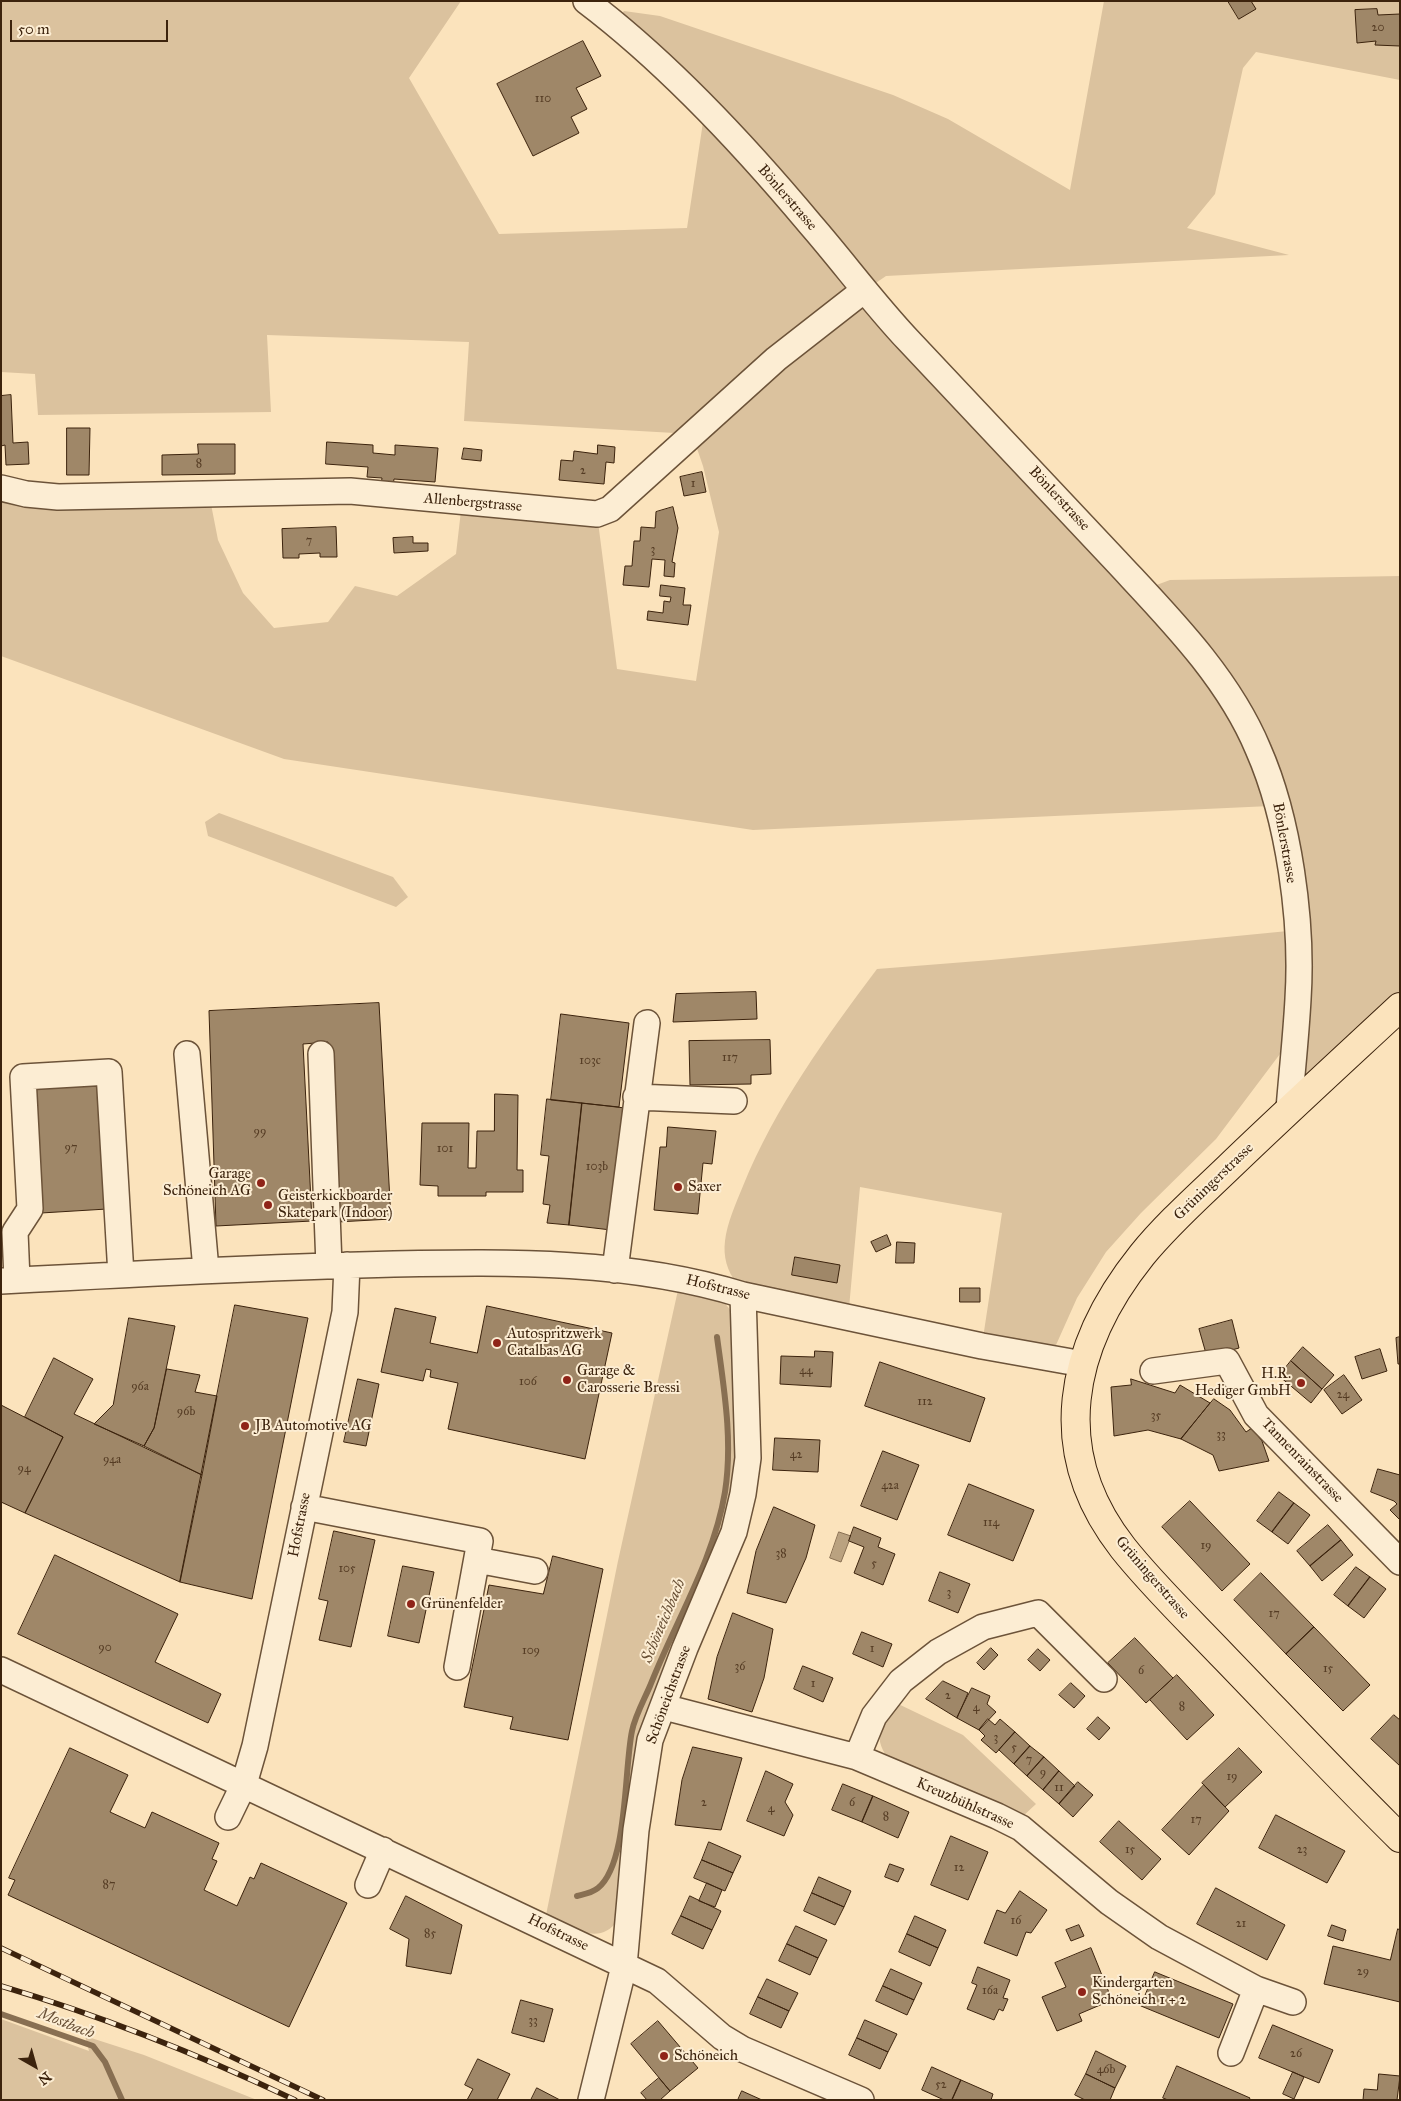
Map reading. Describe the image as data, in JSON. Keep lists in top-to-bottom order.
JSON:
{
  "streets": {
    "main road": ["Grüningerstrasse"],
    "street": [
      "Bönlerstrasse",
      "Allenbergstrasse",
      "Hofstrasse",
      "Tannenrainstrasse",
      "Schöneichstrasse",
      "Kreuzbühlstrasse"
    ]
  },
  "crossings": [
    ["Bönlerstrasse", "Allenbergstrasse"],
    ["Bönlerstrasse", "Grüningerstrasse"],
    ["Grüningerstrasse", "Hofstrasse"],
    ["Hofstrasse", "Schöneichstrasse"],
    ["Schöneichstrasse", "Kreuzbühlstrasse"]
  ],
  "water": ["Schöneichbach", "Mostbach"],
  "places": [
    "Garage Schöneich AG",
    "Saxer",
    "Geisterkickboarder Skatepark (Indoor)",
    "Autospritzwerk Catalbas AG",
    "Garage & Carosserie Bressi",
    "H.R. Hediger GmbH",
    "JB Automotive AG",
    "Grünenfelder",
    "Kindergarten Schöneich 1 + 2",
    "Schöneich"
  ],
  "house_numbers": [
    "20",
    "110",
    "8",
    "2",
    "1",
    "7",
    "3",
    "117",
    "103c",
    "99",
    "97",
    "101",
    "103b",
    "44",
    "106",
    "96a",
    "24",
    "112",
    "96b",
    "35",
    "33",
    "42",
    "94a",
    "94",
    "42a",
    "114",
    "19",
    "38",
    "5",
    "105",
    "3",
    "17",
    "90",
    "1",
    "109",
    "36",
    "15",
    "6",
    "1",
    "2",
    "8",
    "4",
    "3",
    "5",
    "7",
    "9",
    "19",
    "11",
    "2",
    "6",
    "4",
    "8",
    "17",
    "15",
    "23",
    "12",
    "87",
    "16",
    "21",
    "85",
    "29",
    "16a",
    "33",
    "26",
    "46b",
    "52"
  ],
  "scale_bar": "50 m",
  "north": "bottom right"
}
